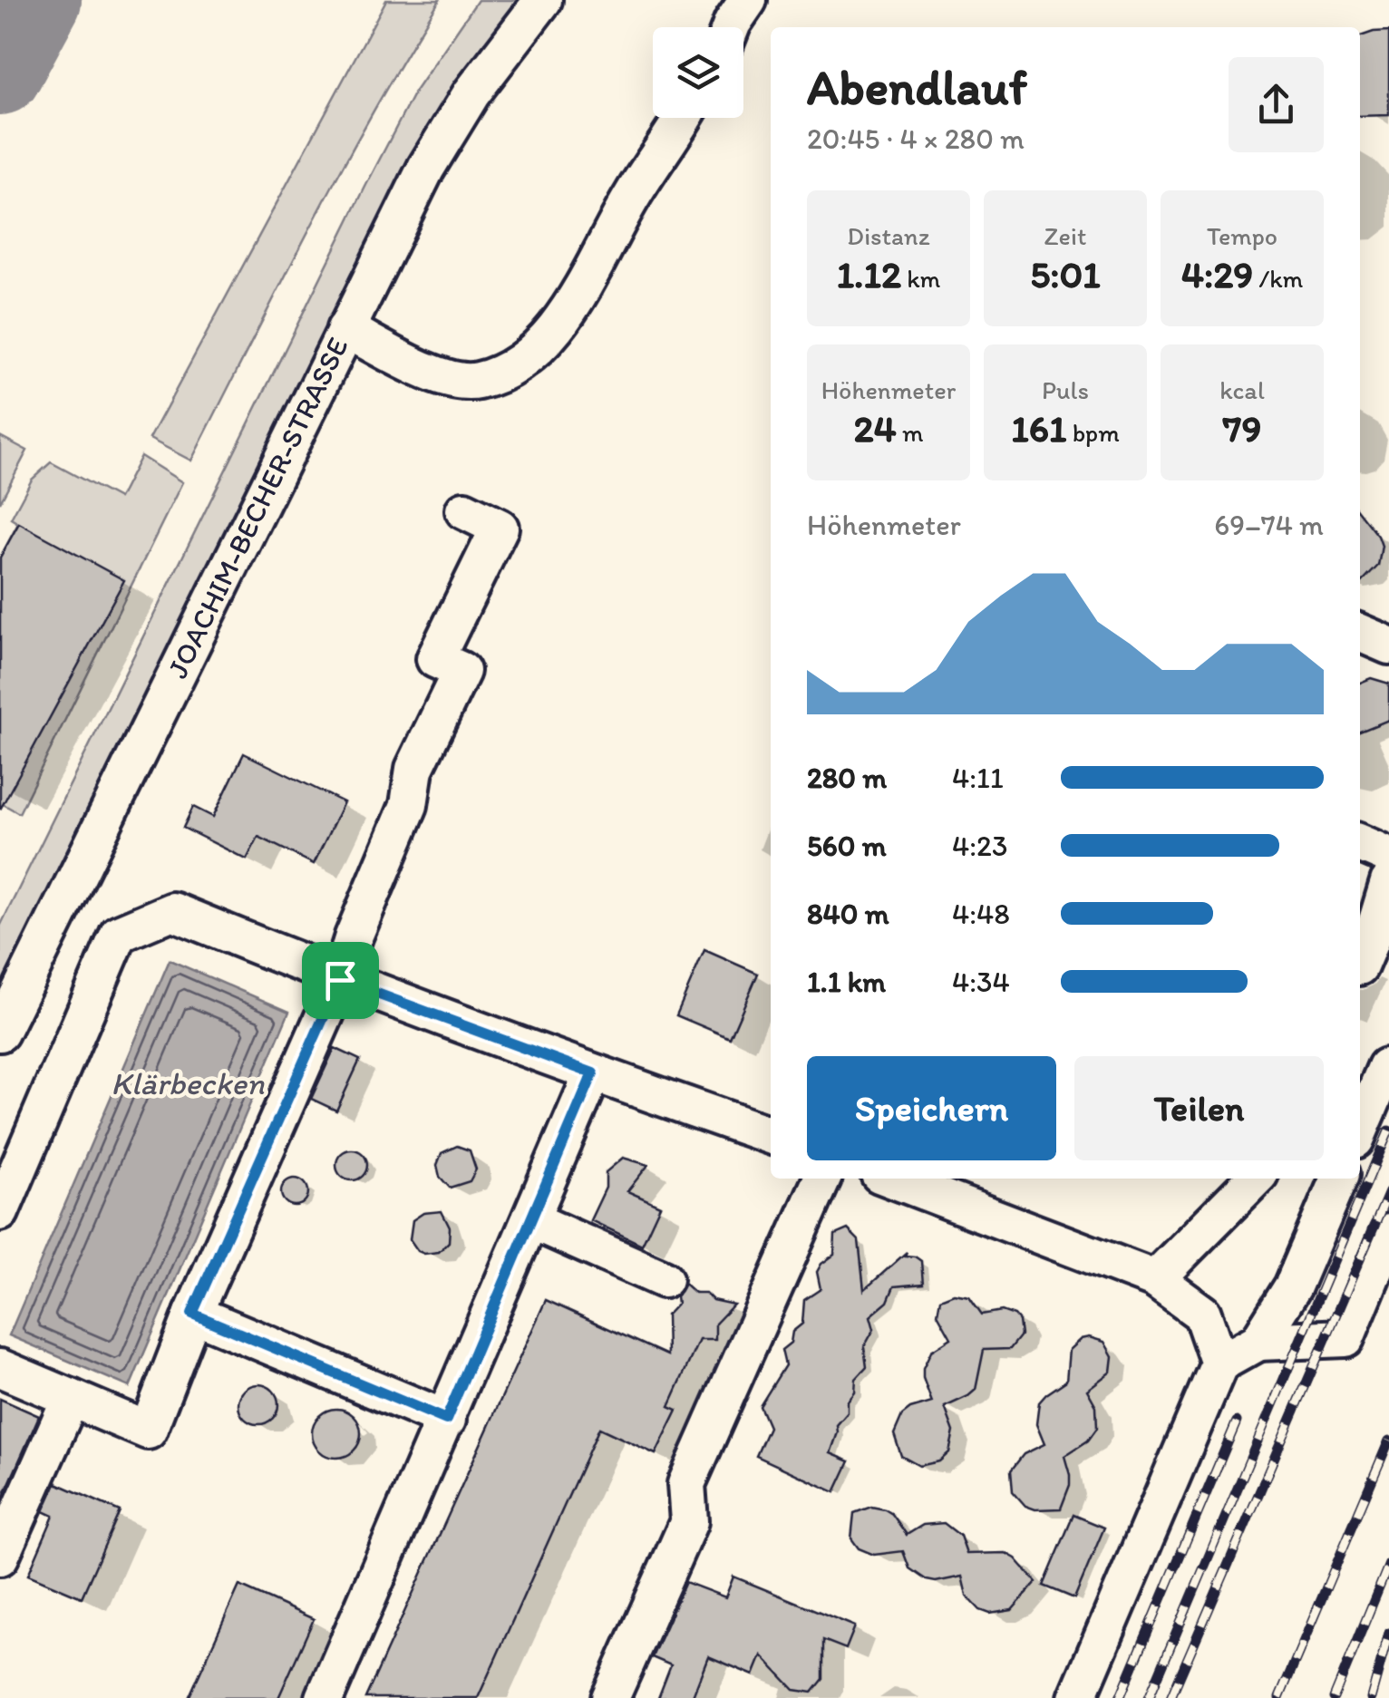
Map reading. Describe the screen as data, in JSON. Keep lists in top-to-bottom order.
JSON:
{
  "streets": {
    "street": ["JOACHIM-BECHER-STRASSE"]
  },
  "water": ["Klärbecken"],
  "page": {
    "heading": ["Abendlauf", "20:45 · 4 × 280 m"],
    "stats": [
      ["Distanz", "1.12 km"],
      ["Zeit", "5:01"],
      ["Tempo", "4:29 /km"],
      ["Höhenmeter", "24 m"],
      ["Puls", "161 bpm"],
      ["kcal", "79"]
    ],
    "chart": ["Höhenmeter", "69–74 m"],
    "list": [
      {
        "name": "280 m",
        "note": "4:11"
      },
      {
        "name": "560 m",
        "note": "4:23"
      },
      {
        "name": "840 m",
        "note": "4:48"
      },
      {
        "name": "1.1 km",
        "note": "4:34"
      }
    ],
    "buttons": ["Speichern", "Teilen"]
  }
}
